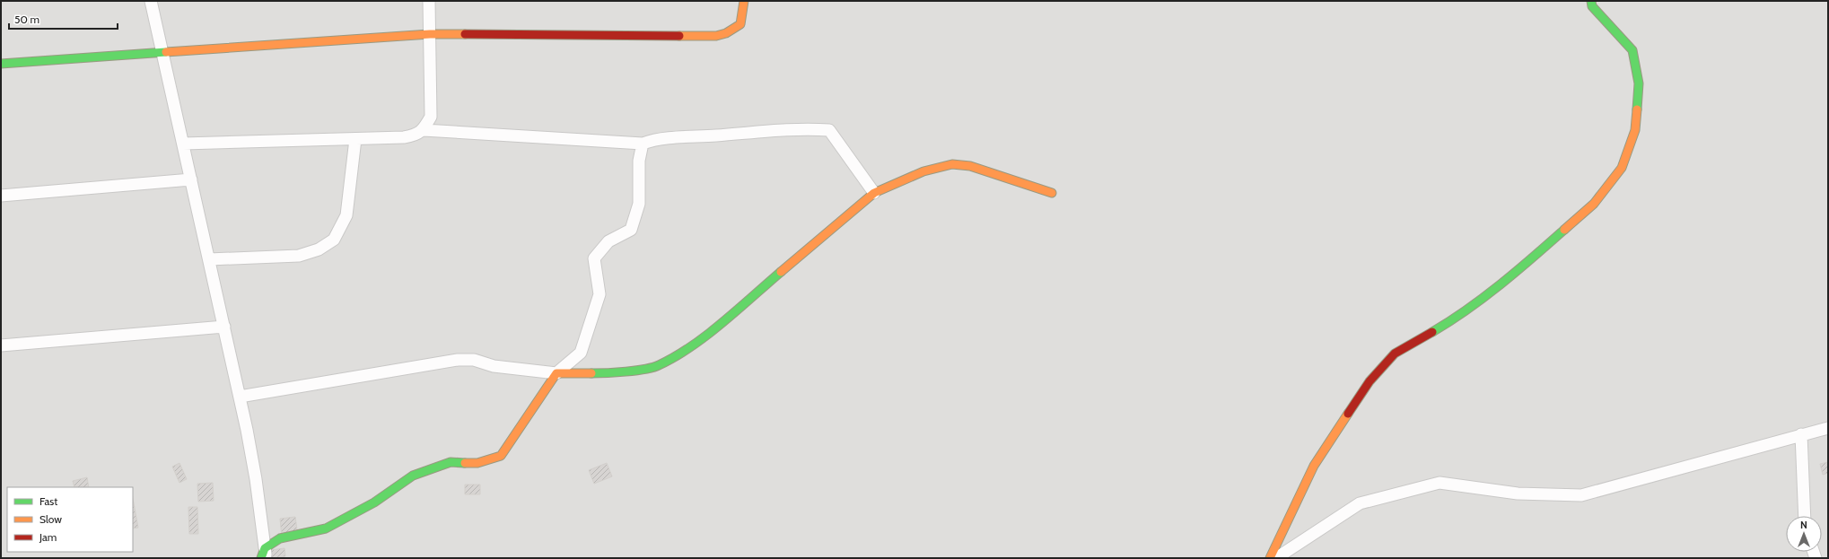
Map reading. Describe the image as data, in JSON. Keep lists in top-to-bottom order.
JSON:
{
  "legend": ["Fast", "Slow", "Jam"],
  "scale_bar": "50 m",
  "north": "top"
}
